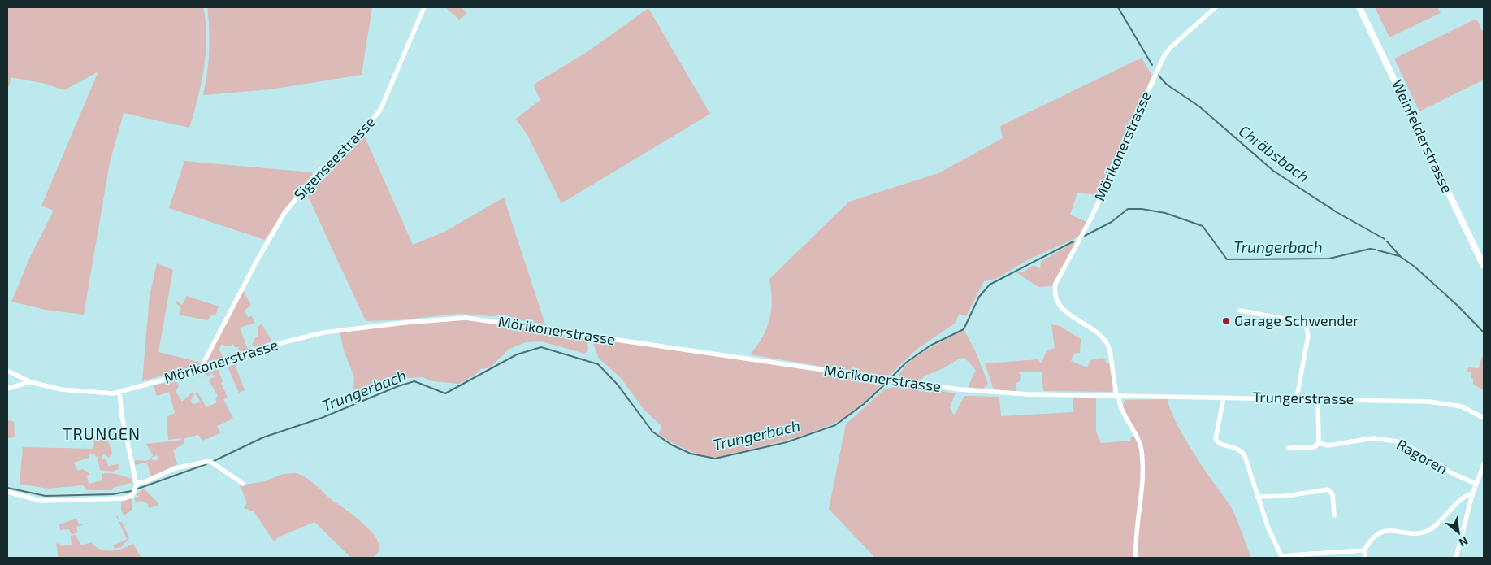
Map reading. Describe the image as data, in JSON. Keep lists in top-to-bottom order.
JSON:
{
  "streets": {
    "main road": ["Weinfelderstrasse"],
    "street": [
      "Mörikonerstrasse",
      "Sigenseestrasse",
      "Trungerstrasse",
      "Ragoren"
    ]
  },
  "crossings": [
    ["Mörikonerstrasse", "Sigenseestrasse"],
    ["Mörikonerstrasse", "Trungerstrasse"]
  ],
  "districts": ["TRUNGEN"],
  "water": ["Chräbsbach", "Trungerbach"],
  "places": ["Garage Schwender"],
  "north": "bottom right"
}
